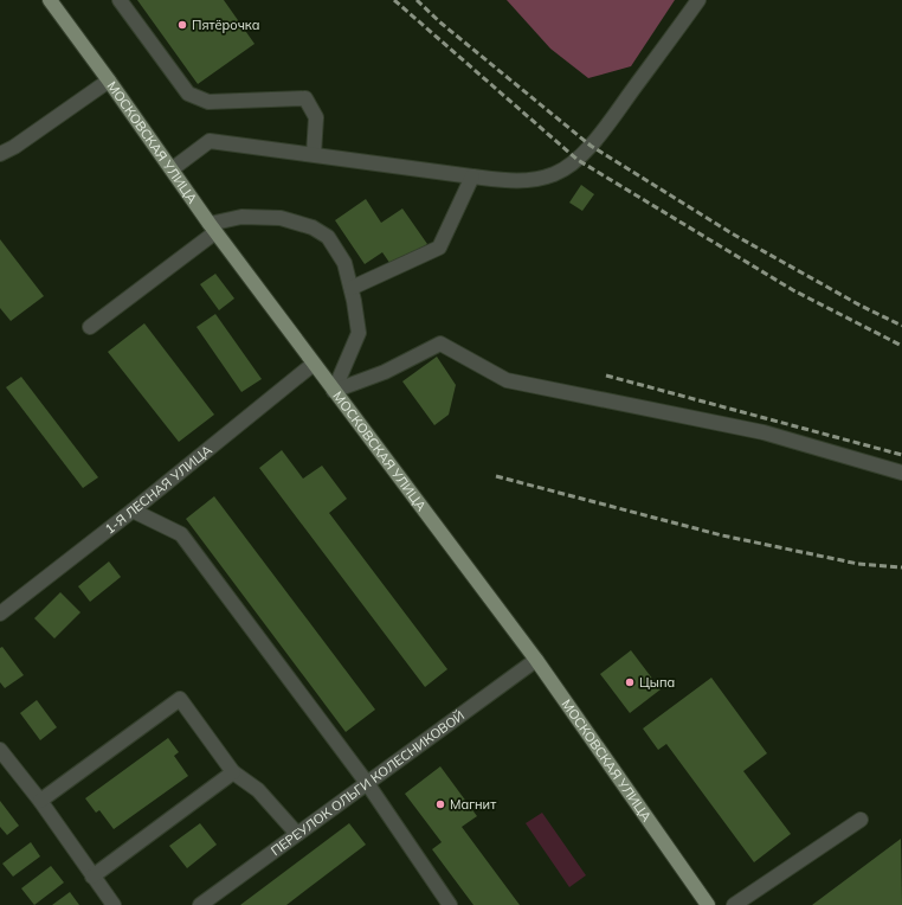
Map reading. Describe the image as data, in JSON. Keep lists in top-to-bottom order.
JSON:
{
  "streets": {
    "main road": ["МОСКОВСКАЯ УЛИЦА"],
    "street": ["1-Я ЛЕСНАЯ УЛИЦА", "ПЕРЕУЛОК ОЛЬГИ КОЛЕСНИКОВОЙ"]
  },
  "crossings": [
    ["МОСКОВСКАЯ УЛИЦА", "1-Я ЛЕСНАЯ УЛИЦА"],
    ["МОСКОВСКАЯ УЛИЦА", "ПЕРЕУЛОК ОЛЬГИ КОЛЕСНИКОВОЙ"]
  ],
  "places": ["Пятёрочка", "Цыпа", "Магнит"]
}
